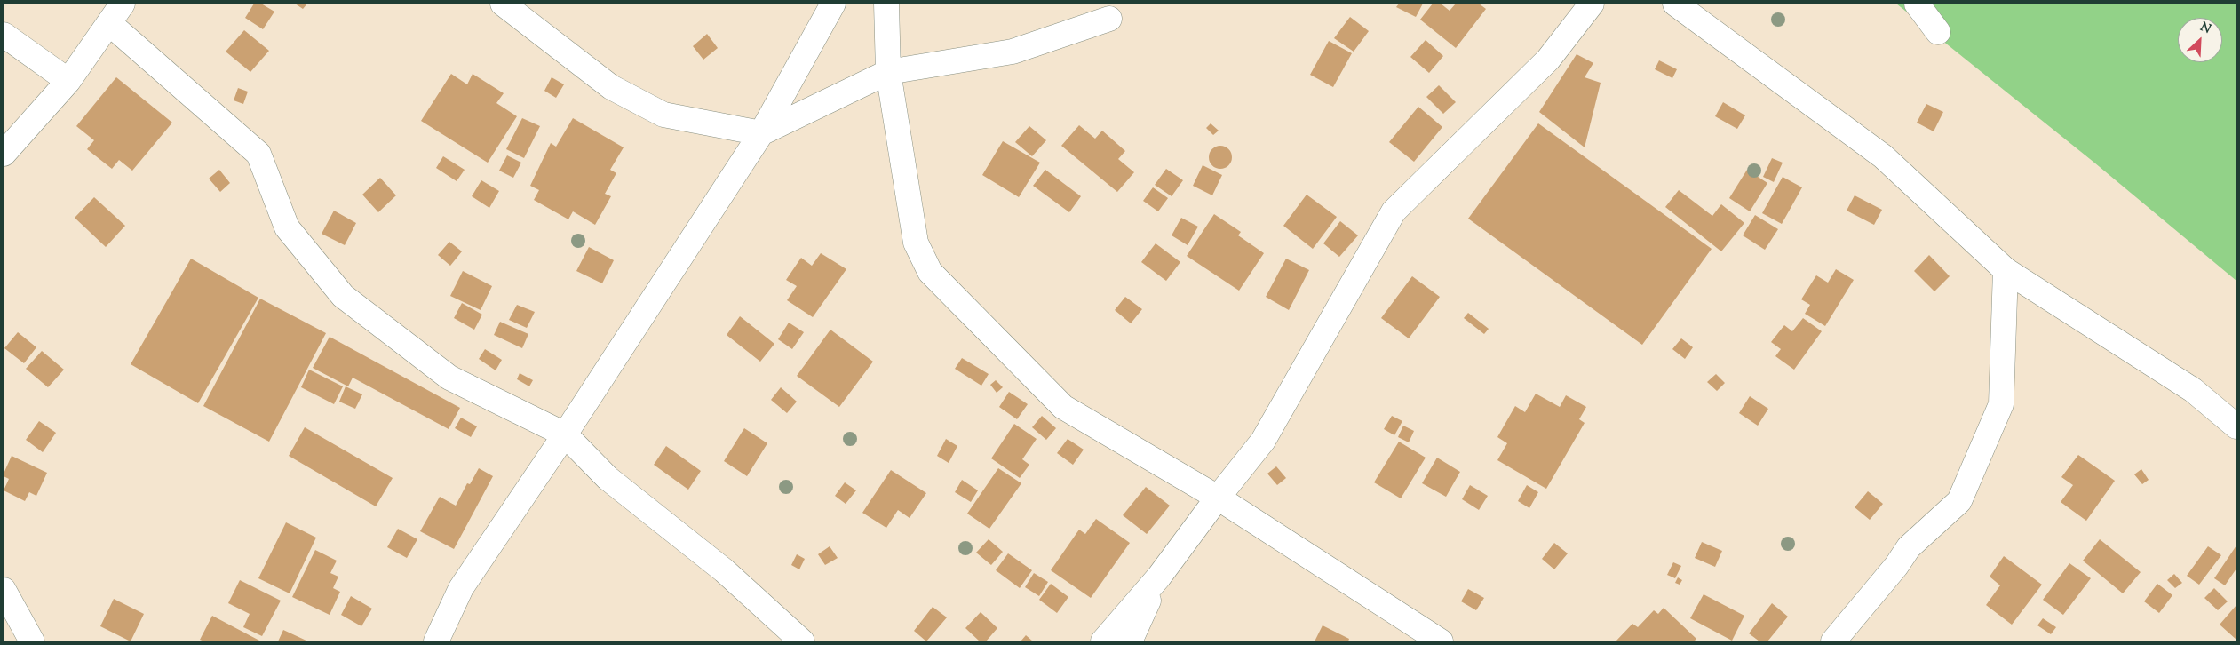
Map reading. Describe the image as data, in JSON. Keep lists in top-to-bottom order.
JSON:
{
  "north": "top right"
}
